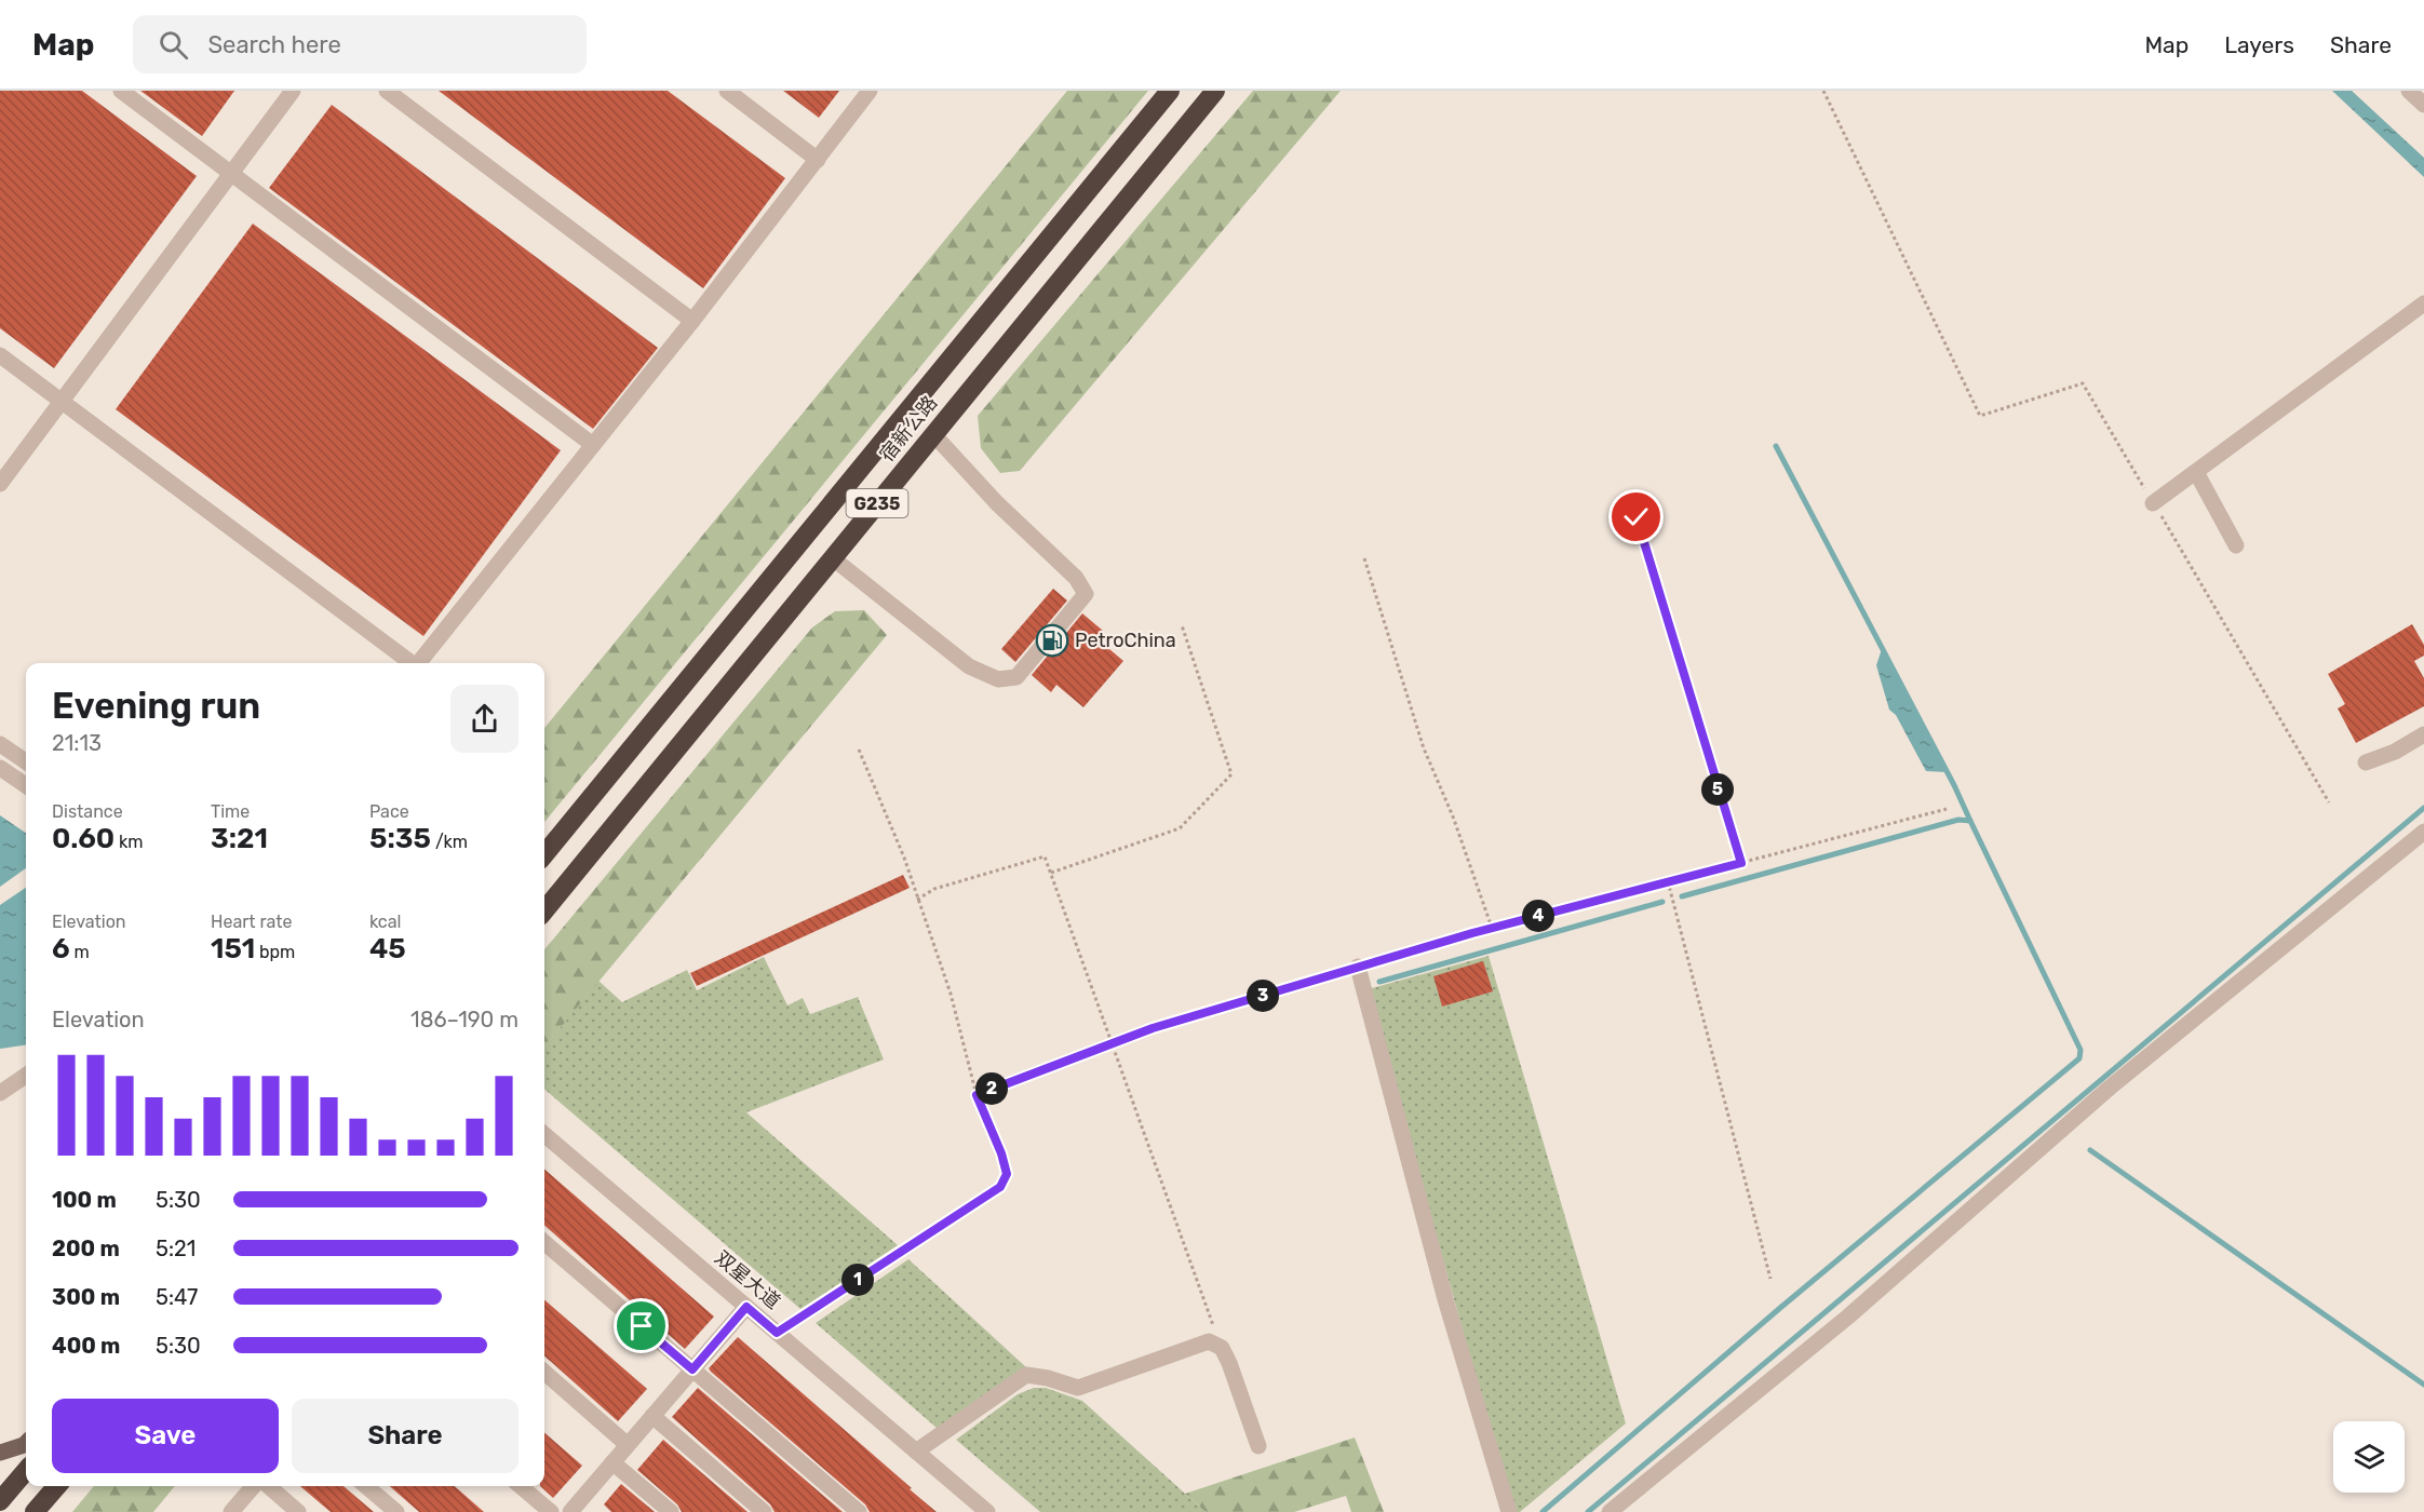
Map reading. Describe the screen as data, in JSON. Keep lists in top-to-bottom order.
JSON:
{
  "streets": {
    "highway": ["宿新公路", "G235"],
    "street": ["双星大道"]
  },
  "places": {
    "fuel station": ["PetroChina"]
  },
  "page": {
    "header": "Map",
    "search": "Search here",
    "nav": ["Map", "Layers", "Share"],
    "heading": ["Evening run", "21:13"],
    "pins": [
      "5",
      "4",
      "3",
      "2",
      "1"
    ],
    "stats": [
      ["Distance", "0.60 km"],
      ["Time", "3:21"],
      ["Pace", "5:35 /km"],
      ["Elevation", "6 m"],
      ["Heart rate", "151 bpm"],
      ["kcal", "45"]
    ],
    "chart": ["Elevation", "186–190 m"],
    "list": [
      {
        "name": "100 m",
        "note": "5:30"
      },
      {
        "name": "200 m",
        "note": "5:21"
      },
      {
        "name": "300 m",
        "note": "5:47"
      },
      {
        "name": "400 m",
        "note": "5:30"
      }
    ],
    "buttons": ["Save", "Share"]
  }
}
